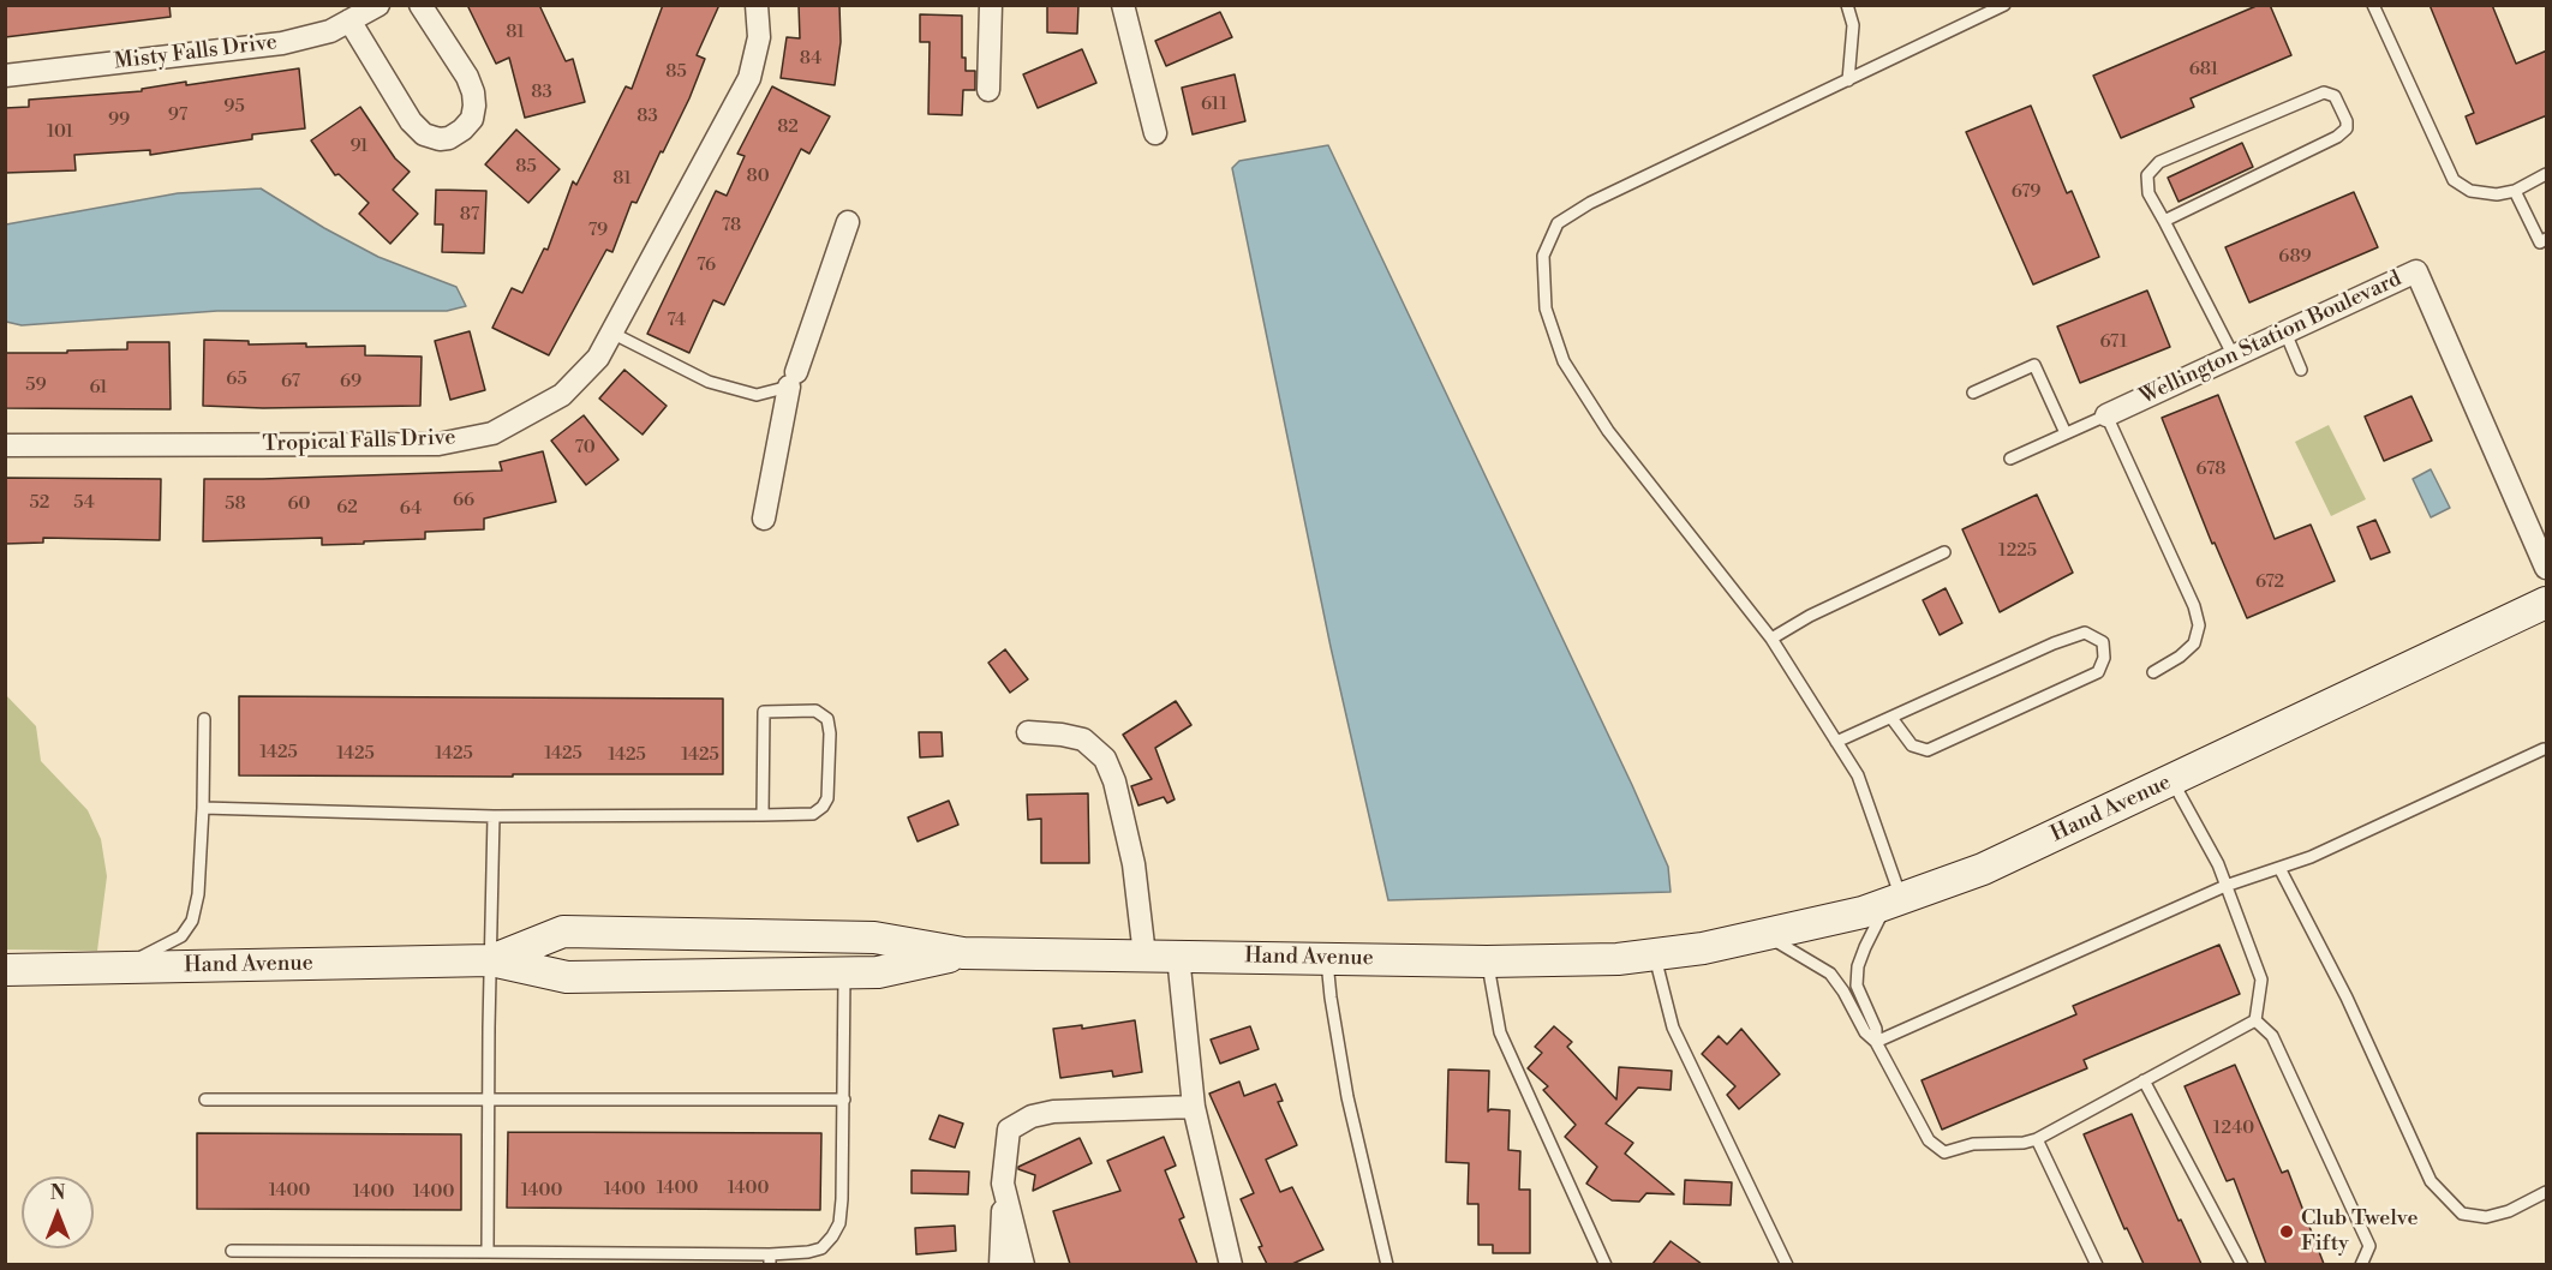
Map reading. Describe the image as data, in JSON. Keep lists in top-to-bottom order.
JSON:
{
  "streets": {
    "street": [
      "Misty Falls Drive",
      "Wellington Station Boulevard",
      "Tropical Falls Drive",
      "Hand Avenue"
    ]
  },
  "places": ["Club Twelve Fifty"],
  "house_numbers": [
    "81",
    "84",
    "681",
    "85",
    "83",
    "611",
    "95",
    "97",
    "83",
    "99",
    "82",
    "101",
    "91",
    "85",
    "80",
    "81",
    "679",
    "87",
    "78",
    "79",
    "689",
    "76",
    "74",
    "671",
    "65",
    "67",
    "69",
    "59",
    "61",
    "70",
    "678",
    "66",
    "52",
    "54",
    "58",
    "60",
    "62",
    "64",
    "1225",
    "672",
    "1425",
    "1425",
    "1425",
    "1425",
    "1425",
    "1425",
    "1240",
    "1400",
    "1400",
    "1400",
    "1400",
    "1400",
    "1400",
    "1400"
  ],
  "north": "top"
}
